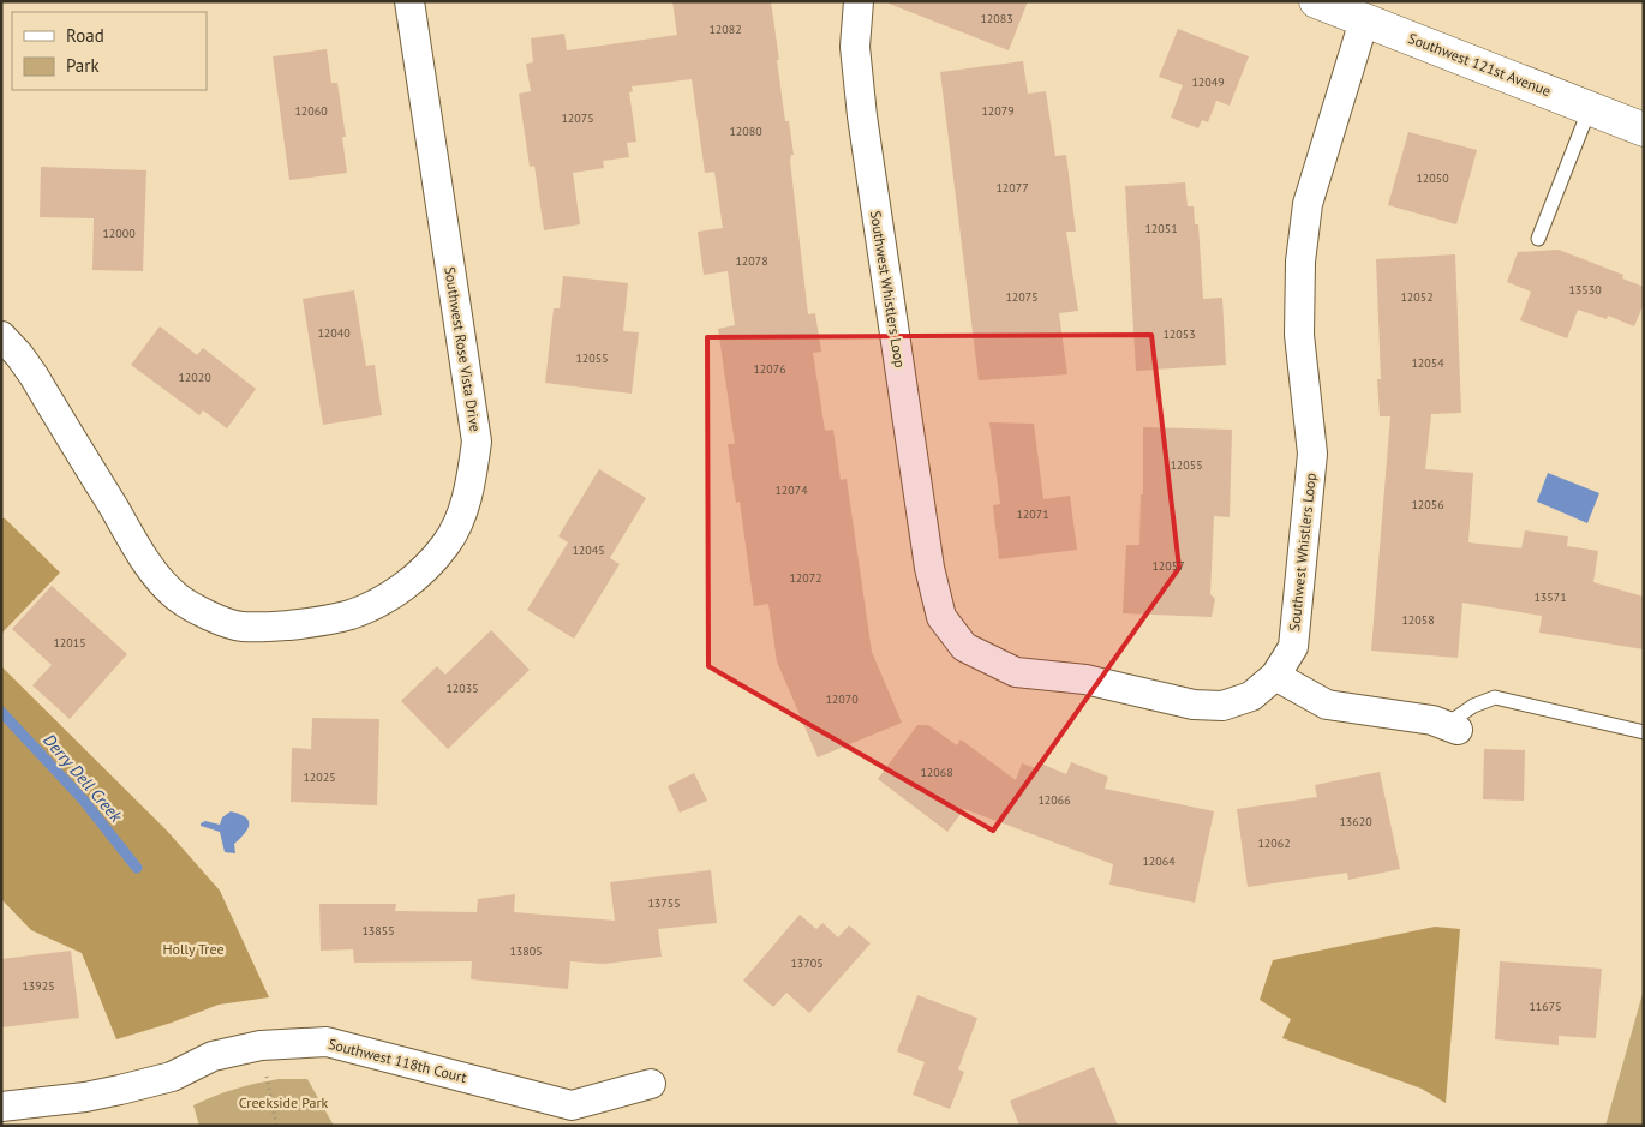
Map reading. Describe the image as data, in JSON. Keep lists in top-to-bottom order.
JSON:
{
  "streets": {
    "main road": ["Southwest 121st Avenue"],
    "street": ["Southwest Whistlers Loop", "Southwest Rose Vista Drive", "Southwest 118th Court"]
  },
  "crossings": [
    ["Southwest 121st Avenue", "Southwest Whistlers Loop"]
  ],
  "water": ["Derry Dell Creek"],
  "parks": ["Holly Tree", "Creekside Park"],
  "house_numbers": [
    "12083",
    "12082",
    "12049",
    "12060",
    "12079",
    "12075",
    "12080",
    "12050",
    "12077",
    "12051",
    "12000",
    "12078",
    "13530",
    "12075",
    "12052",
    "12040",
    "12053",
    "12055",
    "12054",
    "12076",
    "12020",
    "12055",
    "12074",
    "12056",
    "12071",
    "12045",
    "12057",
    "12072",
    "13571",
    "12058",
    "12015",
    "12035",
    "12070",
    "12068",
    "12025",
    "12066",
    "13620",
    "12062",
    "12064",
    "13755",
    "13855",
    "13805",
    "13705",
    "13925",
    "11675"
  ],
  "legend": ["Road", "Park"]
}
